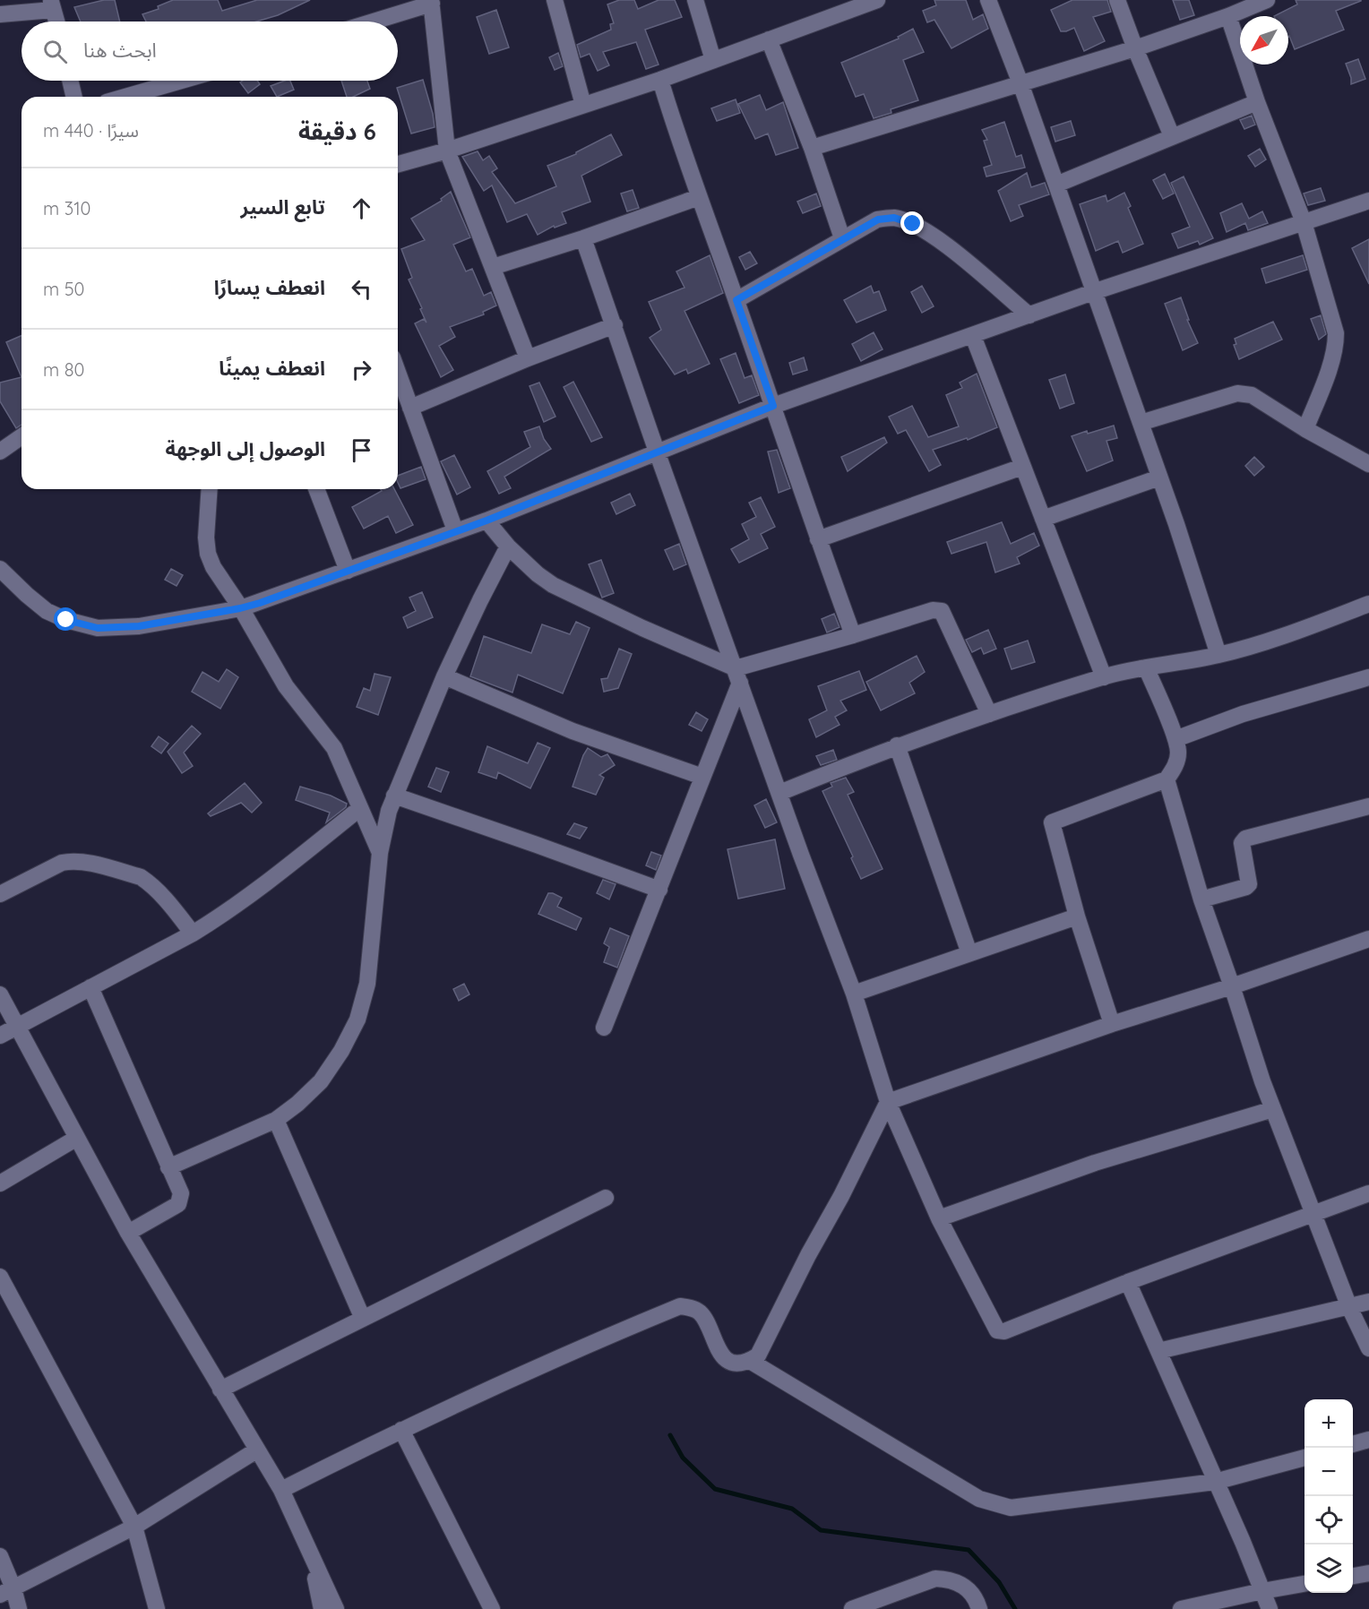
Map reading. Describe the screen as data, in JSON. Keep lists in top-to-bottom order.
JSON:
{
  "north": "bottom left",
  "page": {
    "search": "ابحث هنا",
    "heading": ["6 دقيقة", "سيرًا · 440 m"],
    "list": [
      ["تابع السير", "310 m"],
      ["انعطف يسارًا", "50 m"],
      ["انعطف يمينًا", "80 m"],
      "الوصول إلى الوجهة"
    ],
    "map_buttons": ["+", "−"]
  }
}
